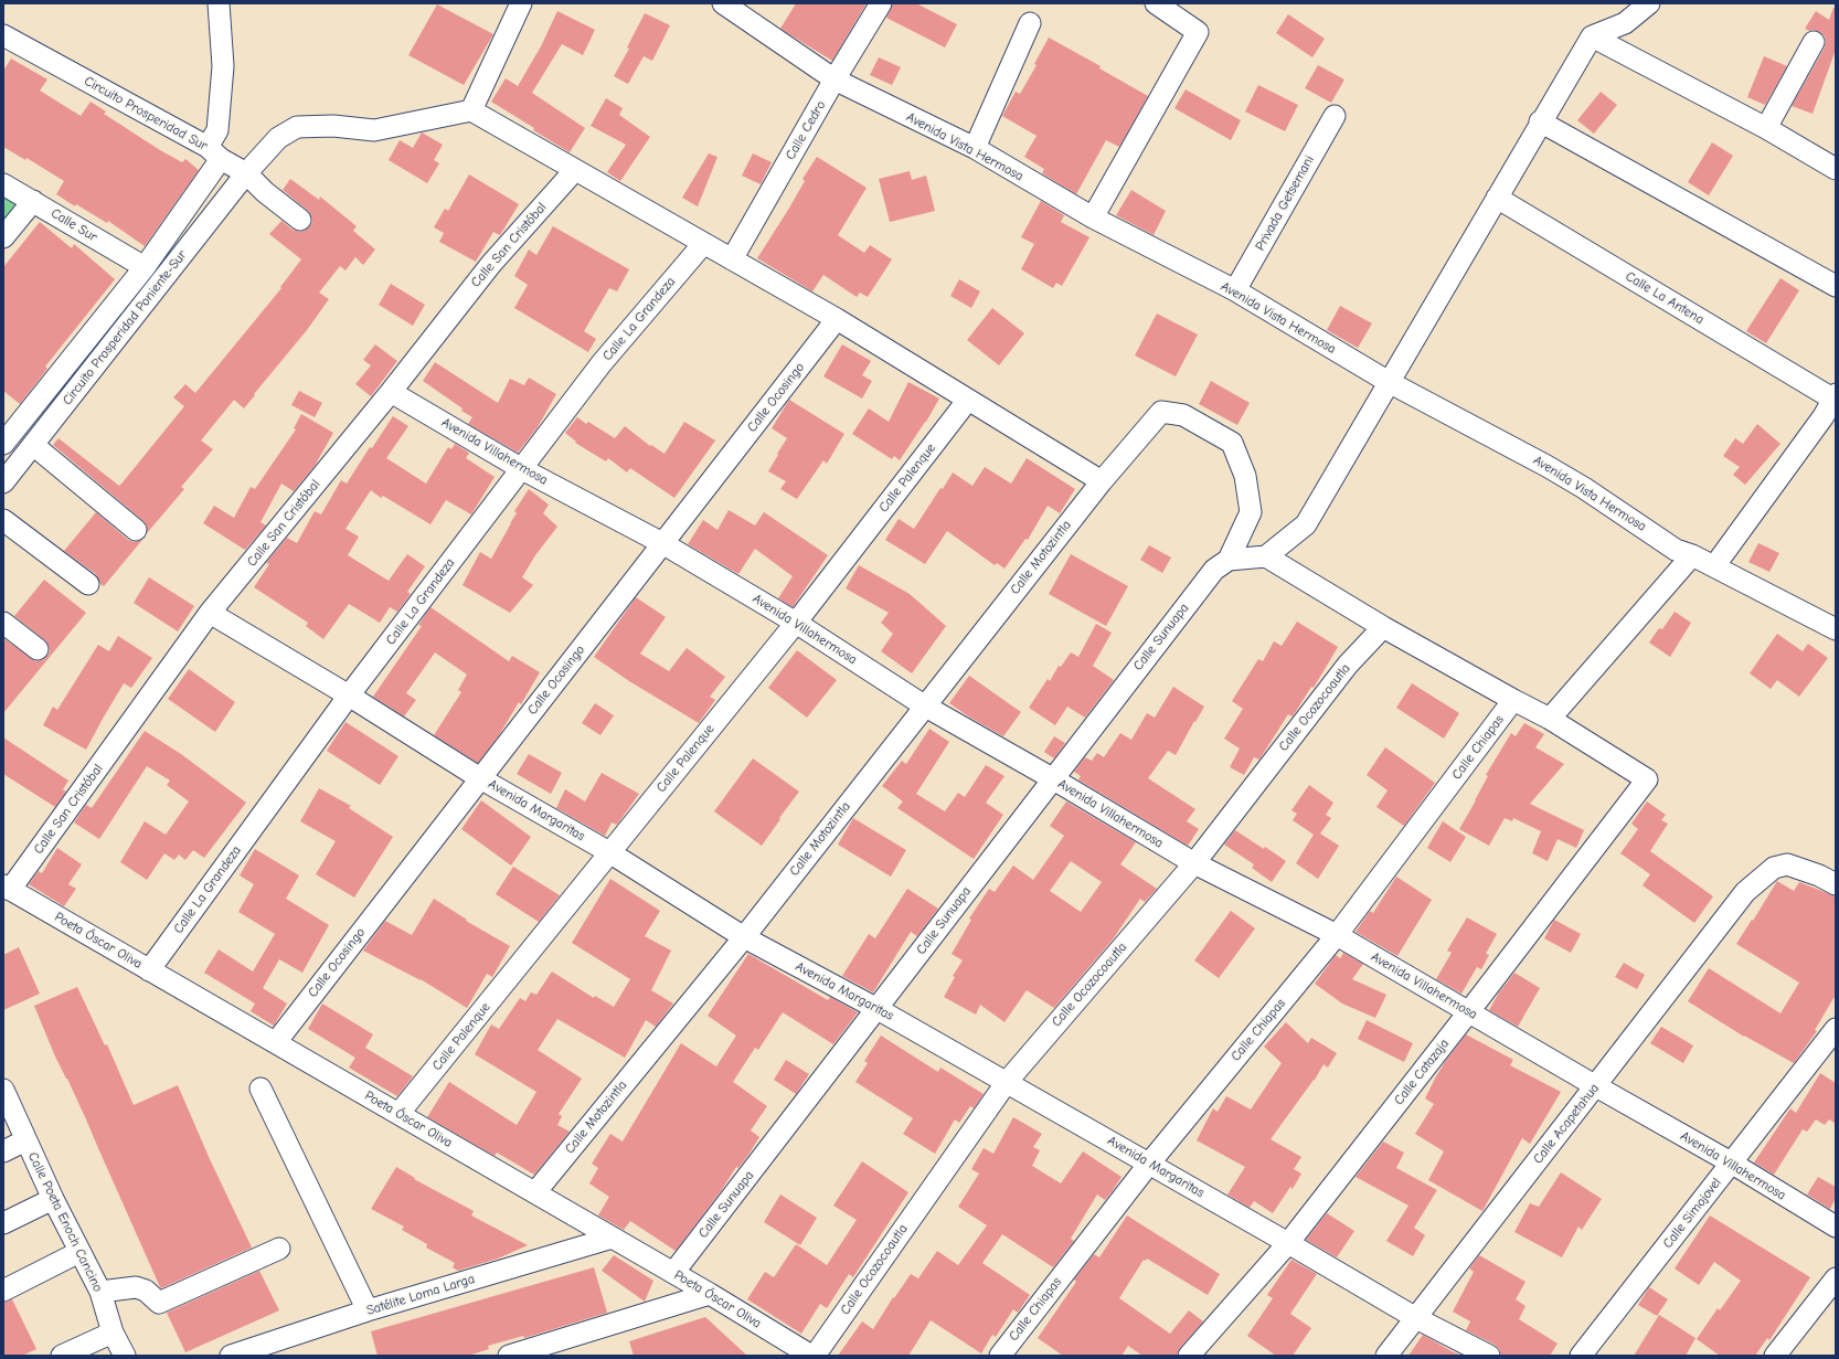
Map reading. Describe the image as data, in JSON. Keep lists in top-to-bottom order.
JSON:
{
  "streets": {
    "street": [
      "Circuito Prosperidad Sur",
      "Calle Cedro",
      "Avenida Vista Hermosa",
      "Privada Getsemani",
      "Calle Sur",
      "Calle San Cristóbal",
      "Calle La Antena",
      "Calle La Grandeza",
      "Circuito Prosperidad Poniente-Sur",
      "Calle Ocosingo",
      "Avenida Villahermosa",
      "Calle Palenque",
      "Calle Motozintla",
      "Calle Sunuapa",
      "Calle Ocozocoautla",
      "Calle Chiapas",
      "Avenida Margaritas",
      "Poeta Óscar Oliva",
      "Calle Catazaja",
      "Calle Acapetahua",
      "Calle Simojovel",
      "Calle Poeta Enoch Cancino",
      "Satélite Loma Larga"
    ]
  },
  "crossings": [
    ["Circuito Prosperidad Sur", "Circuito Prosperidad Poniente-Sur"],
    ["Calle Cedro", "Avenida Vista Hermosa"],
    ["Avenida Vista Hermosa", "Privada Getsemani"],
    ["Calle Sur", "Circuito Prosperidad Poniente-Sur"],
    ["Calle San Cristóbal", "Avenida Villahermosa"],
    ["Calle San Cristóbal", "Avenida Margaritas"],
    ["Calle San Cristóbal", "Poeta Óscar Oliva"],
    ["Calle La Grandeza", "Avenida Villahermosa"],
    ["Calle La Grandeza", "Avenida Margaritas"],
    ["Calle La Grandeza", "Poeta Óscar Oliva"],
    ["Calle Ocosingo", "Avenida Villahermosa"],
    ["Calle Ocosingo", "Avenida Margaritas"],
    ["Calle Ocosingo", "Poeta Óscar Oliva"],
    ["Avenida Villahermosa", "Calle Palenque"],
    ["Avenida Villahermosa", "Calle Motozintla"],
    ["Avenida Villahermosa", "Calle Sunuapa"],
    ["Avenida Villahermosa", "Calle Ocozocoautla"],
    ["Avenida Villahermosa", "Calle Chiapas"],
    ["Avenida Villahermosa", "Calle Catazaja"],
    ["Avenida Villahermosa", "Calle Acapetahua"],
    ["Avenida Villahermosa", "Calle Simojovel"],
    ["Calle Palenque", "Avenida Margaritas"],
    ["Calle Palenque", "Poeta Óscar Oliva"],
    ["Calle Motozintla", "Calle Sunuapa"],
    ["Calle Motozintla", "Avenida Margaritas"],
    ["Calle Motozintla", "Poeta Óscar Oliva"],
    ["Calle Sunuapa", "Avenida Margaritas"],
    ["Calle Sunuapa", "Poeta Óscar Oliva"],
    ["Calle Ocozocoautla", "Avenida Margaritas"],
    ["Calle Ocozocoautla", "Poeta Óscar Oliva"],
    ["Calle Chiapas", "Avenida Margaritas"],
    ["Avenida Margaritas", "Calle Catazaja"],
    ["Avenida Margaritas", "Calle Acapetahua"],
    ["Poeta Óscar Oliva", "Satélite Loma Larga"]
  ]
}
